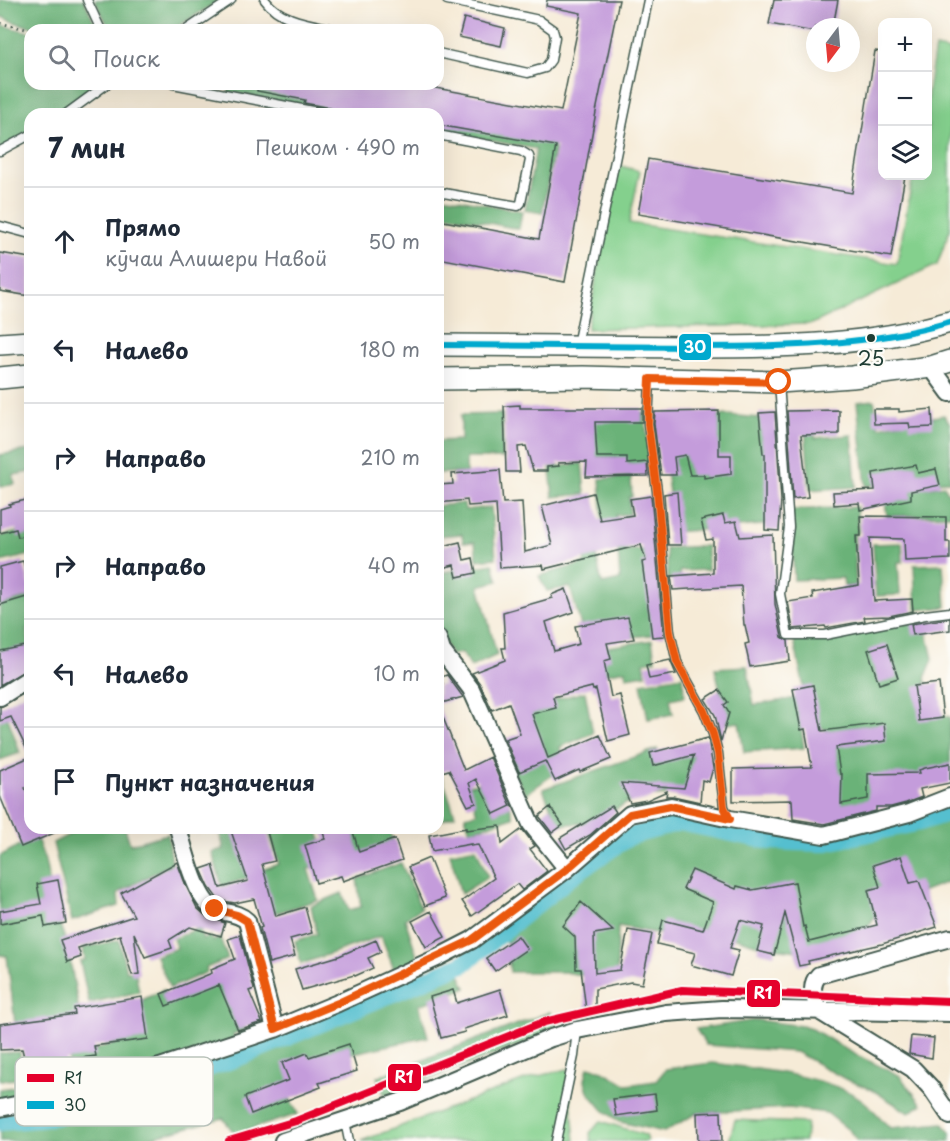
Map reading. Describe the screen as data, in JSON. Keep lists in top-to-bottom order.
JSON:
{
  "places": ["25"],
  "lines": ["transit line 30", "transit line R1"],
  "legend": ["R1", "30"],
  "north": "bottom",
  "page": {
    "map_buttons": ["+", "−"],
    "search": "Поиск",
    "heading": ["7 мин", "Пешком · 490 m"],
    "list": [
      ["Прямо", "кӯчаи Алишери Навоӣ", "50 m"],
      ["Налево", "180 m"],
      ["Направо", "210 m"],
      ["Направо", "40 m"],
      ["Налево", "10 m"],
      "Пункт назначения"
    ]
  }
}
